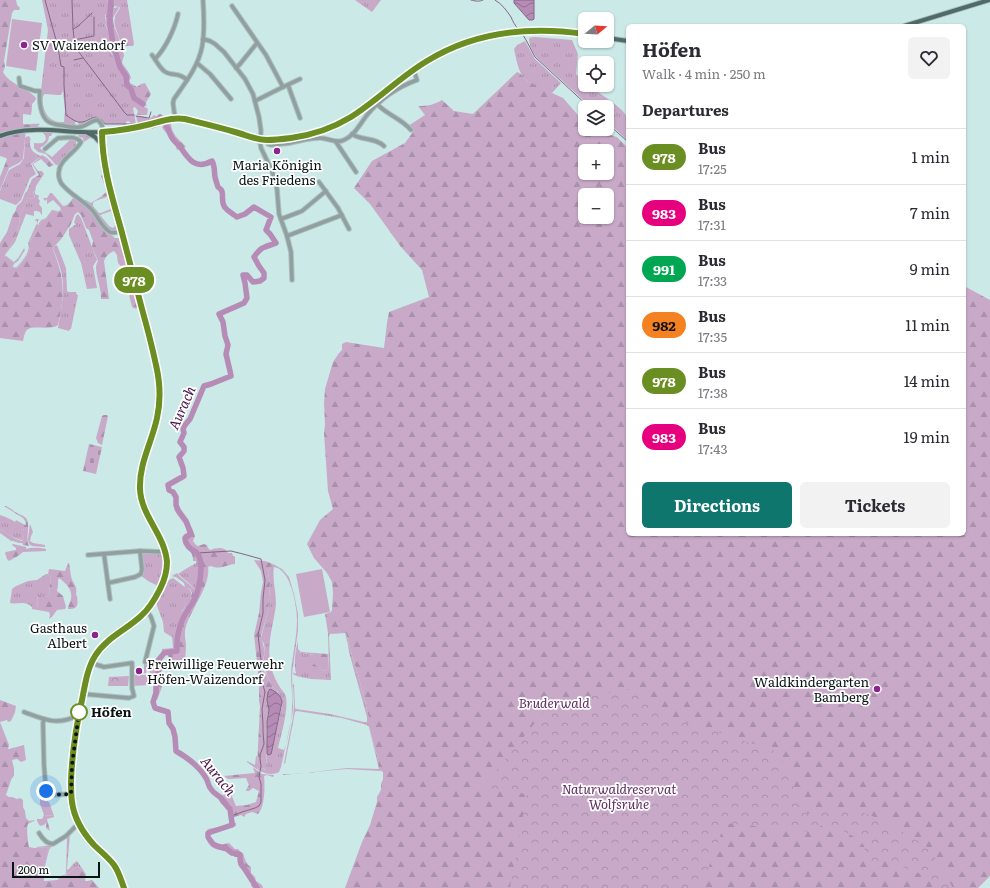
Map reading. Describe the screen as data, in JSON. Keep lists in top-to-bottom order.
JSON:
{
  "water": ["Aurach"],
  "parks": ["Bruderwald", "Naturwaldreservat Wolfsruhe"],
  "places": [
    "SV Waizendorf",
    "Maria Königin des Friedens",
    "Gasthaus Albert",
    "Freiwillige Feuerwehr Höfen-Waizendorf",
    "Waldkindergarten Bamberg",
    "Höfen"
  ],
  "lines": ["bus line 978"],
  "scale_bar": "200 m",
  "north": "right",
  "page": {
    "on_map": "978",
    "map_buttons": ["+", "−"],
    "heading": [
      ["Höfen", "Walk · 4 min · 250 m"],
      "Departures"
    ],
    "list": [
      {
        "mark": "978",
        "name": "Bus",
        "note": "17:25",
        "value": "1 min"
      },
      {
        "mark": "983",
        "name": "Bus",
        "note": "17:31",
        "value": "7 min"
      },
      {
        "mark": "991",
        "name": "Bus",
        "note": "17:33",
        "value": "9 min"
      },
      {
        "mark": "982",
        "name": "Bus",
        "note": "17:35",
        "value": "11 min"
      },
      {
        "mark": "978",
        "name": "Bus",
        "note": "17:38",
        "value": "14 min"
      },
      {
        "mark": "983",
        "name": "Bus",
        "note": "17:43",
        "value": "19 min"
      }
    ],
    "buttons": ["Directions", "Tickets"],
    "scale": "200 m"
  }
}
